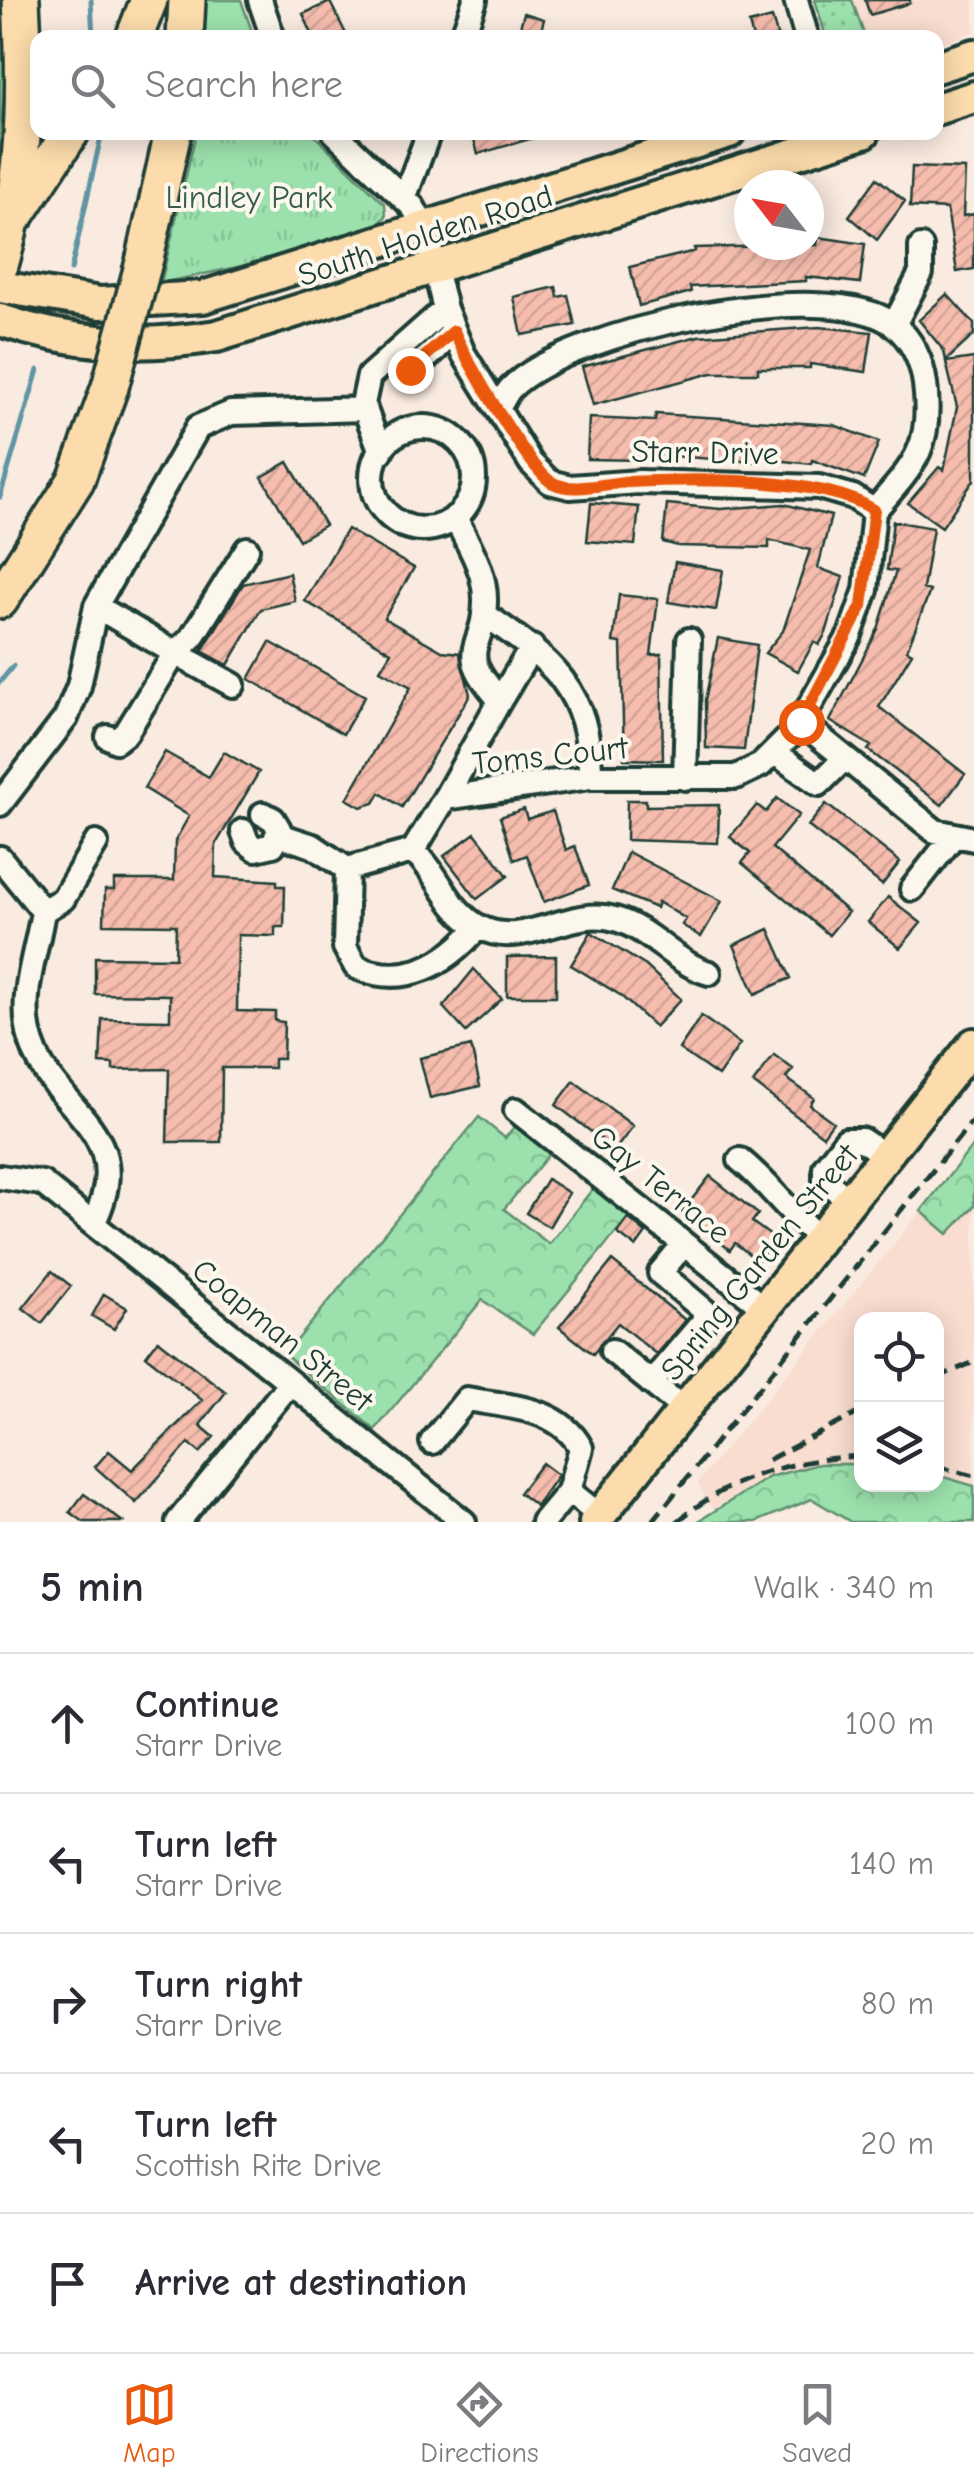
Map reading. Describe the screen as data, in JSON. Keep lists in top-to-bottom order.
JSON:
{
  "streets": {
    "main road": ["South Holden Road", "Spring Garden Street"],
    "street": [
      "Starr Drive",
      "Toms Court",
      "Gay Terrace",
      "Coapman Street"
    ]
  },
  "crossings": [
    ["South Holden Road", "Starr Drive"],
    ["Gay Terrace", "Spring Garden Street"]
  ],
  "parks": ["Lindley Park"],
  "north": "top left",
  "page": {
    "search": "Search here",
    "heading": ["5 min", "Walk · 340 m"],
    "list": [
      ["Continue", "Starr Drive", "100 m"],
      ["Turn left", "Starr Drive", "140 m"],
      ["Turn right", "Starr Drive", "80 m"],
      ["Turn left", "Scottish Rite Drive", "20 m"],
      "Arrive at destination"
    ],
    "nav": ["Map", "Directions", "Saved"]
  }
}
